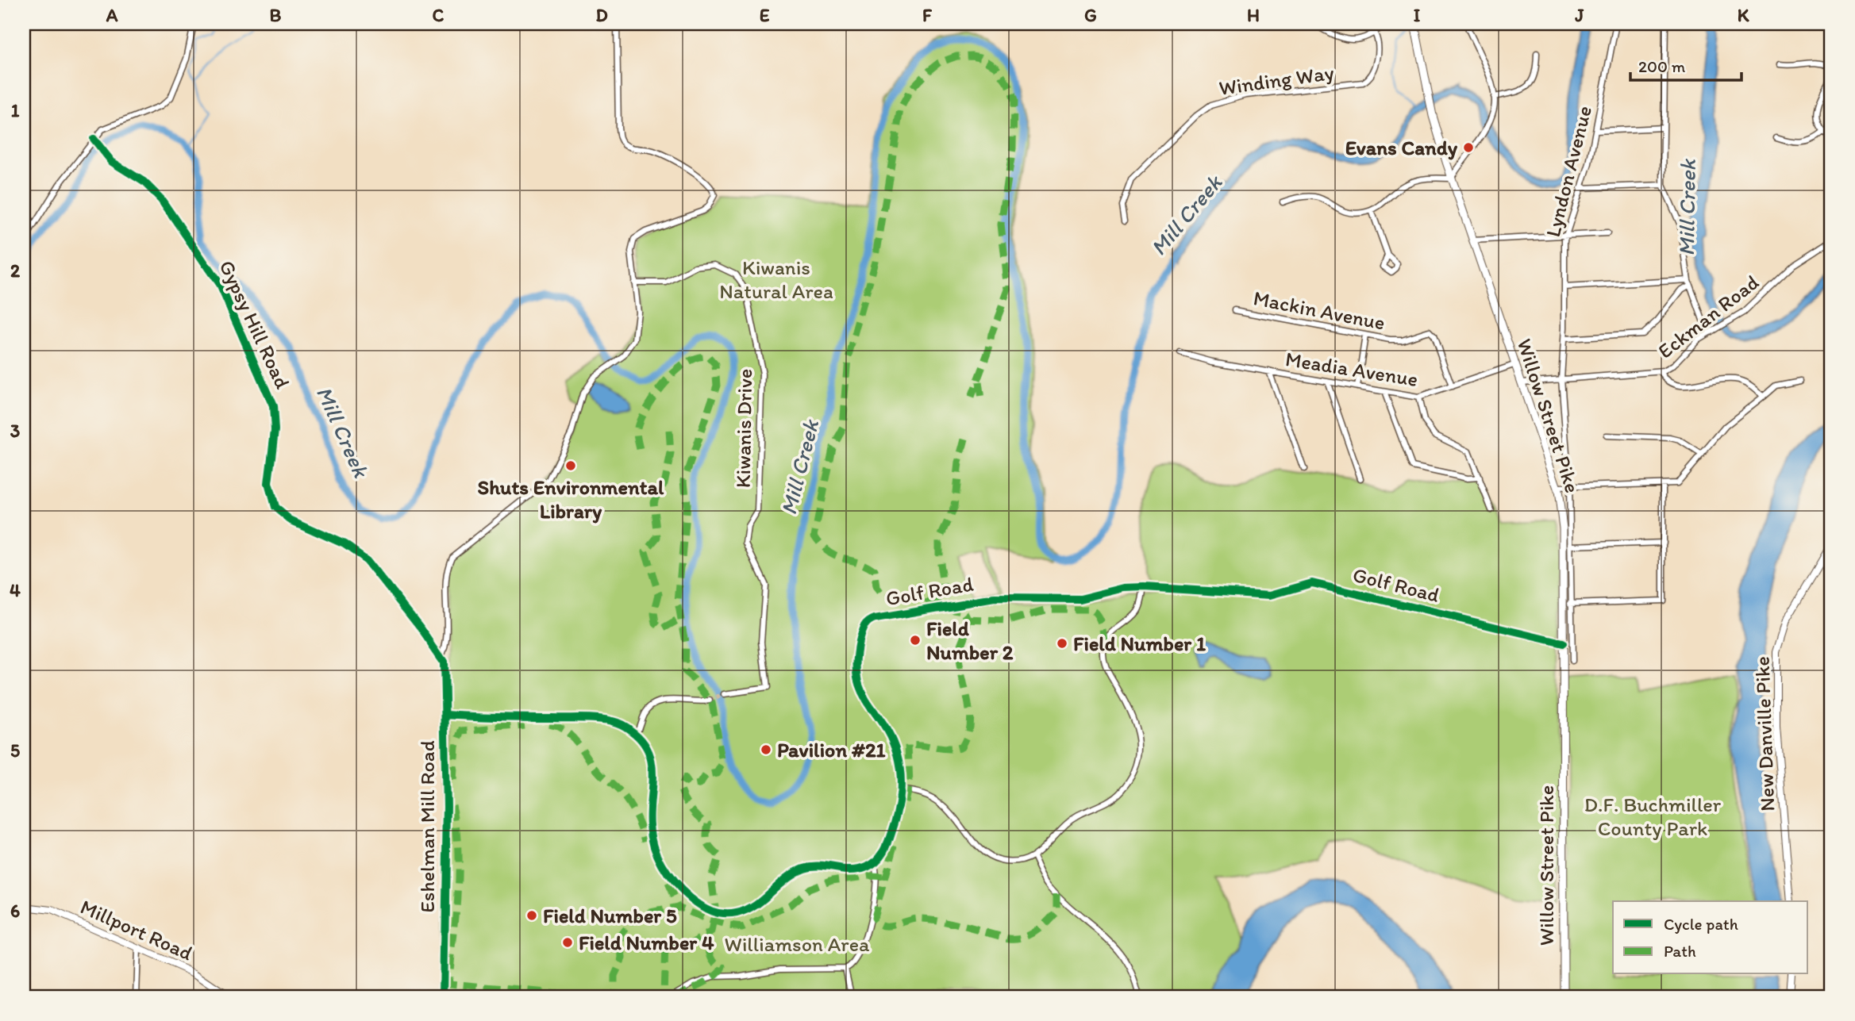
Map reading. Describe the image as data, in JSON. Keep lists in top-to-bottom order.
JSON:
{
  "streets": {
    "highway": ["Willow Street Pike"],
    "main road": ["New Danville Pike", "Millport Road"],
    "street": [
      "Winding Way",
      "Lyndon Avenue",
      "Mackin Avenue",
      "Eckman Road",
      "Gypsy Hill Road",
      "Meadia Avenue",
      "Kiwanis Drive",
      "Golf Road",
      "Eshelman Mill Road"
    ]
  },
  "crossings": [
    ["Lyndon Avenue", "Eckman Road"],
    ["Lyndon Avenue", "Willow Street Pike"],
    ["Mackin Avenue", "Meadia Avenue"],
    ["Eckman Road", "Willow Street Pike"],
    ["Gypsy Hill Road", "Eshelman Mill Road"],
    ["Meadia Avenue", "Willow Street Pike"],
    ["Willow Street Pike", "Golf Road"],
    ["Kiwanis Drive", "Eshelman Mill Road"]
  ],
  "water": ["Mill Creek"],
  "parks": ["Kiwanis Natural Area", "D.F. Buchmiller County Park", "Williamson Area"],
  "places": [
    "Evans Candy",
    "Shuts Environmental Library",
    "Field Number 2",
    "Field Number 1",
    "Pavilion #21",
    "Field Number 5",
    "Field Number 4"
  ],
  "legend": ["Cycle path", "Path"],
  "scale_bar": "200 m",
  "grid": {
    "columns": [
      "A",
      "B",
      "C",
      "D",
      "E",
      "F",
      "G",
      "H",
      "I",
      "J",
      "K"
    ],
    "rows": [
      "1",
      "2",
      "3",
      "4",
      "5",
      "6"
    ]
  }
}
